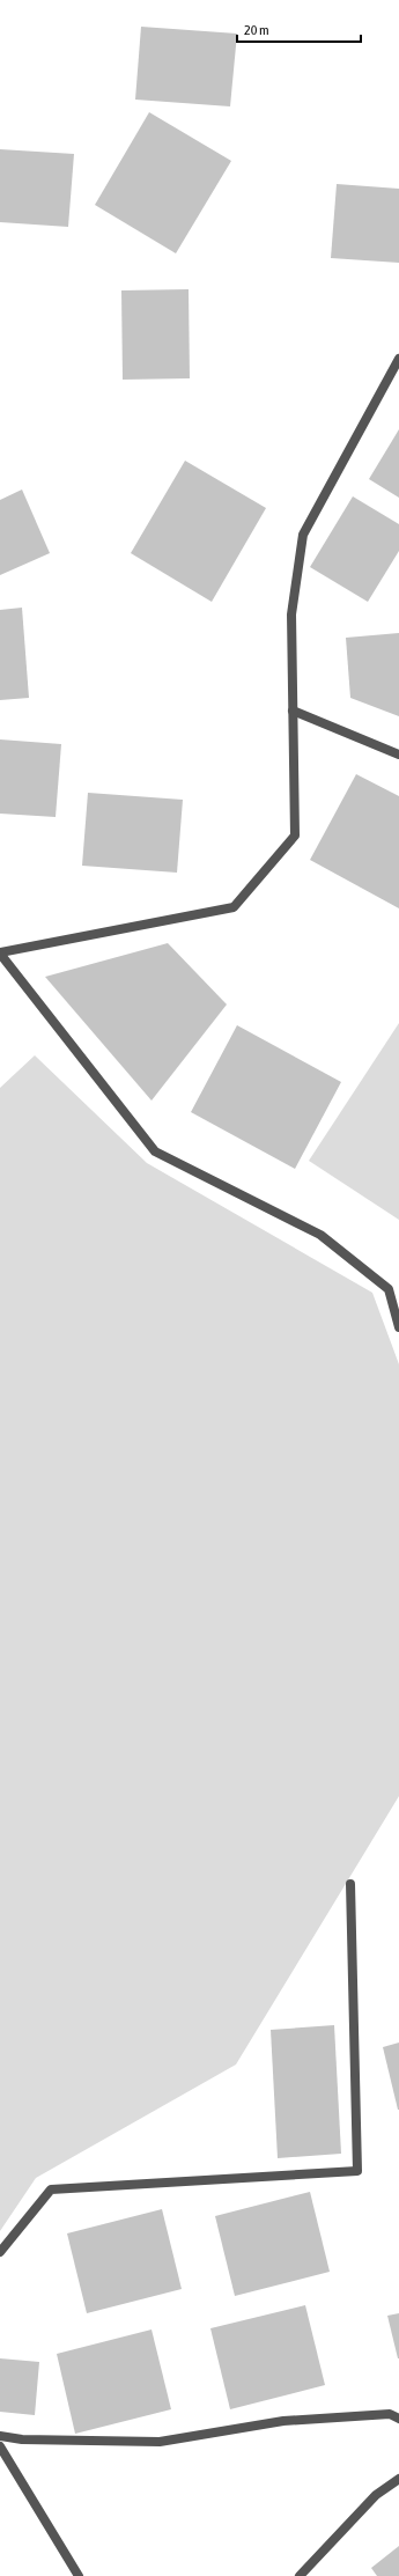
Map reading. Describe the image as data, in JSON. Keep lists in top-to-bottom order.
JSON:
{
  "scale_bar": "20 m"
}
